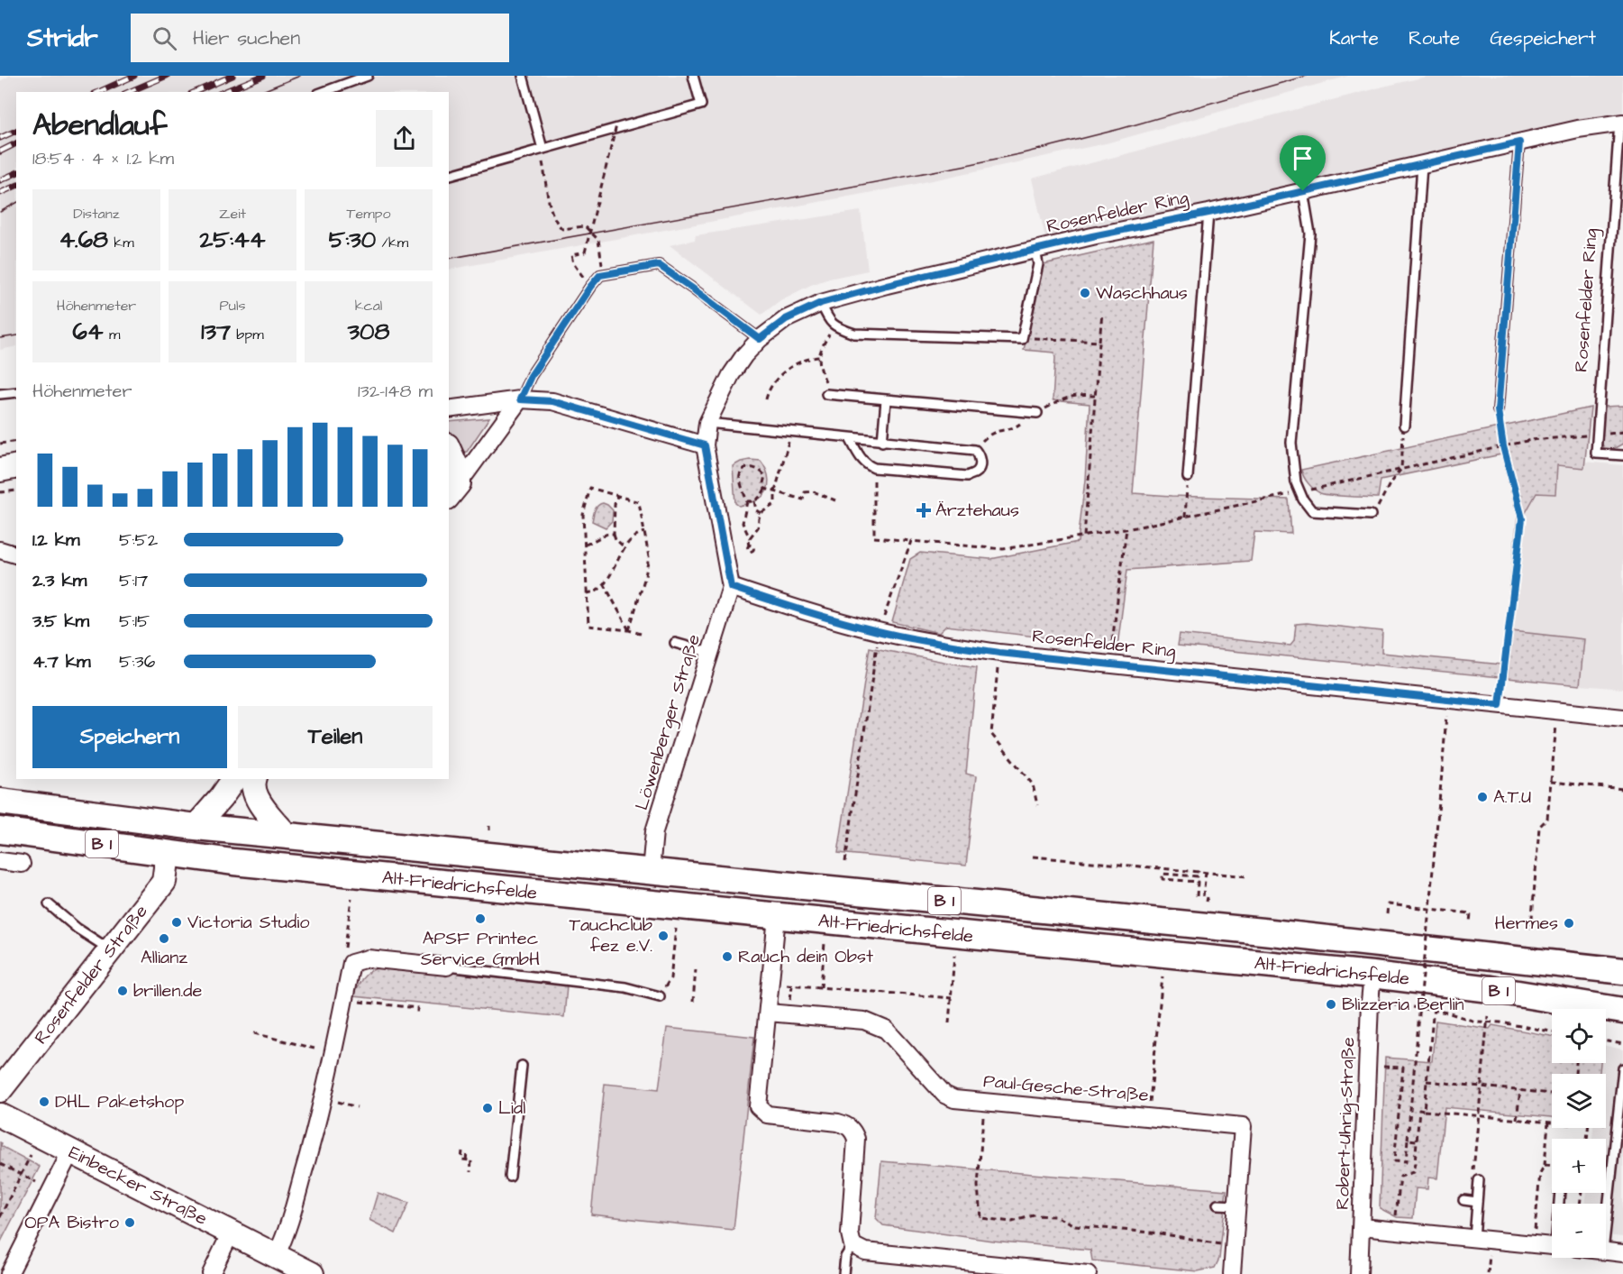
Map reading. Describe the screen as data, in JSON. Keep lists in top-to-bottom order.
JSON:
{
  "streets": {
    "main road": ["B 1", "Alt-Friedrichsfelde"],
    "street": [
      "Rosenfelder Ring",
      "Löwenberger Straße",
      "Rosenfelder Straße",
      "Paul-Gesche-Straße",
      "Robert-Uhrig-Straße",
      "Einbecker Straße"
    ]
  },
  "crossings": [
    ["Rosenfelder Ring", "Löwenberger Straße"],
    ["Löwenberger Straße", "Alt-Friedrichsfelde"],
    ["B 1", "Alt-Friedrichsfelde"],
    ["B 1", "Rosenfelder Straße"],
    ["Alt-Friedrichsfelde", "Rosenfelder Straße"],
    ["Alt-Friedrichsfelde", "Robert-Uhrig-Straße"]
  ],
  "places": {
    "other": [
      "Waschhaus",
      "A.T.U",
      "APSF Printec Service GmbH",
      "Victoria Studio",
      "Hermes",
      "Tauchclub fez e.V.",
      "Allianz",
      "Rauch dein Obst",
      "brillen.de",
      "Blizzeria Berlin",
      "DHL Paketshop",
      "Lidl",
      "OPA Bistro"
    ],
    "health": ["Ärztehaus"]
  },
  "page": {
    "header": "Stridr",
    "search": "Hier suchen",
    "nav": ["Karte", "Route", "Gespeichert"],
    "heading": ["Abendlauf", "18:54 · 4 × 1.2 km"],
    "stats": [
      ["Distanz", "4.68 km"],
      ["Zeit", "25:44"],
      ["Tempo", "5:30 /km"],
      ["Höhenmeter", "64 m"],
      ["Puls", "137 bpm"],
      ["kcal", "308"]
    ],
    "chart": ["Höhenmeter", "132–148 m"],
    "list": [
      {
        "name": "1.2 km",
        "note": "5:52"
      },
      {
        "name": "2.3 km",
        "note": "5:17"
      },
      {
        "name": "3.5 km",
        "note": "5:15"
      },
      {
        "name": "4.7 km",
        "note": "5:36"
      }
    ],
    "buttons": ["Speichern", "Teilen"],
    "map_buttons": ["+", "−"]
  }
}
